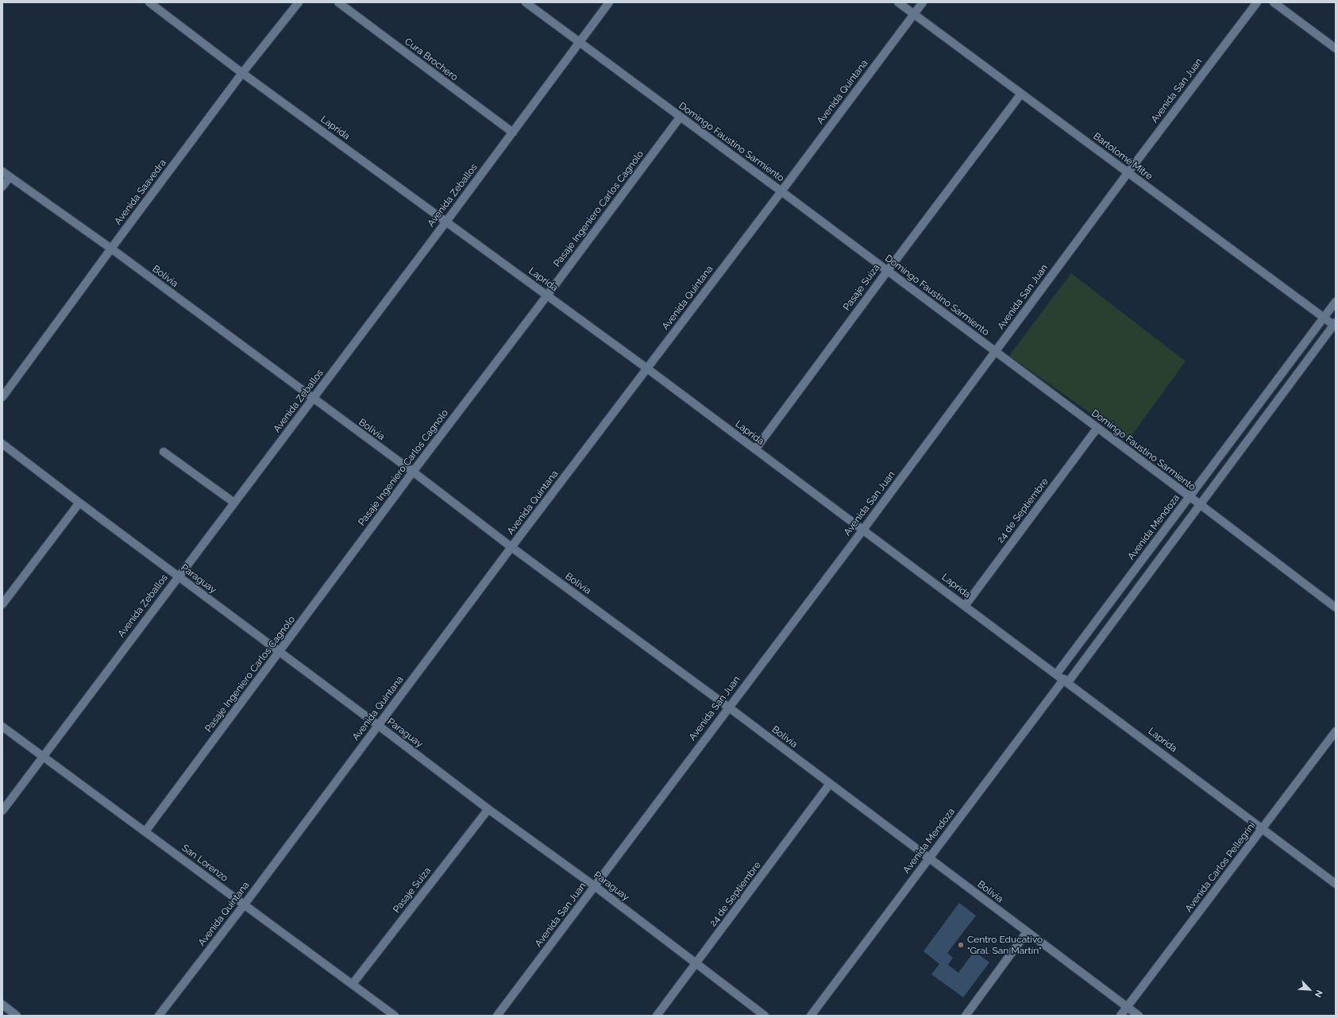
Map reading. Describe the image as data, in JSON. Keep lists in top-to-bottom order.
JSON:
{
  "streets": {
    "street": [
      "Cura Brochero",
      "Avenida San Juan",
      "Avenida Quintana",
      "Laprida",
      "Domingo Faustino Sarmiento",
      "Bartolomé Mitre",
      "Avenida Saavedra",
      "Avenida Zeballos",
      "Pasaje Ingeniero Carlos Cagnolo",
      "Bolivia",
      "Pasaje Suiza",
      "24 de Septiembre",
      "Avenida Mendoza",
      "Paraguay",
      "San Lorenzo",
      "Avenida Carlos Pellegrini"
    ]
  },
  "crossings": [
    ["Cura Brochero", "Avenida Zeballos"],
    ["Avenida San Juan", "Laprida"],
    ["Avenida San Juan", "Domingo Faustino Sarmiento"],
    ["Avenida San Juan", "Bartolomé Mitre"],
    ["Avenida San Juan", "Bolivia"],
    ["Avenida San Juan", "Paraguay"],
    ["Avenida Quintana", "Laprida"],
    ["Avenida Quintana", "Domingo Faustino Sarmiento"],
    ["Avenida Quintana", "Bartolomé Mitre"],
    ["Avenida Quintana", "Bolivia"],
    ["Avenida Quintana", "Paraguay"],
    ["Avenida Quintana", "San Lorenzo"],
    ["Laprida", "Avenida Saavedra"],
    ["Laprida", "Avenida Zeballos"],
    ["Laprida", "Pasaje Ingeniero Carlos Cagnolo"],
    ["Laprida", "Pasaje Suiza"],
    ["Laprida", "24 de Septiembre"],
    ["Laprida", "Avenida Mendoza"],
    ["Laprida", "Avenida Carlos Pellegrini"],
    ["Domingo Faustino Sarmiento", "Avenida Zeballos"],
    ["Domingo Faustino Sarmiento", "Pasaje Ingeniero Carlos Cagnolo"],
    ["Domingo Faustino Sarmiento", "Pasaje Suiza"],
    ["Domingo Faustino Sarmiento", "24 de Septiembre"],
    ["Domingo Faustino Sarmiento", "Avenida Mendoza"],
    ["Bartolomé Mitre", "Pasaje Suiza"],
    ["Bartolomé Mitre", "Avenida Mendoza"],
    ["Avenida Saavedra", "Bolivia"],
    ["Avenida Zeballos", "Bolivia"],
    ["Avenida Zeballos", "Paraguay"],
    ["Avenida Zeballos", "San Lorenzo"],
    ["Pasaje Ingeniero Carlos Cagnolo", "Bolivia"],
    ["Pasaje Ingeniero Carlos Cagnolo", "Paraguay"],
    ["Pasaje Ingeniero Carlos Cagnolo", "San Lorenzo"],
    ["Bolivia", "24 de Septiembre"],
    ["Bolivia", "Avenida Mendoza"],
    ["Bolivia", "Avenida Carlos Pellegrini"],
    ["Pasaje Suiza", "Paraguay"],
    ["Pasaje Suiza", "San Lorenzo"],
    ["24 de Septiembre", "Paraguay"]
  ],
  "places": ["Centro Educativo \"Gral. San Martín\""],
  "north": "bottom right"
}
